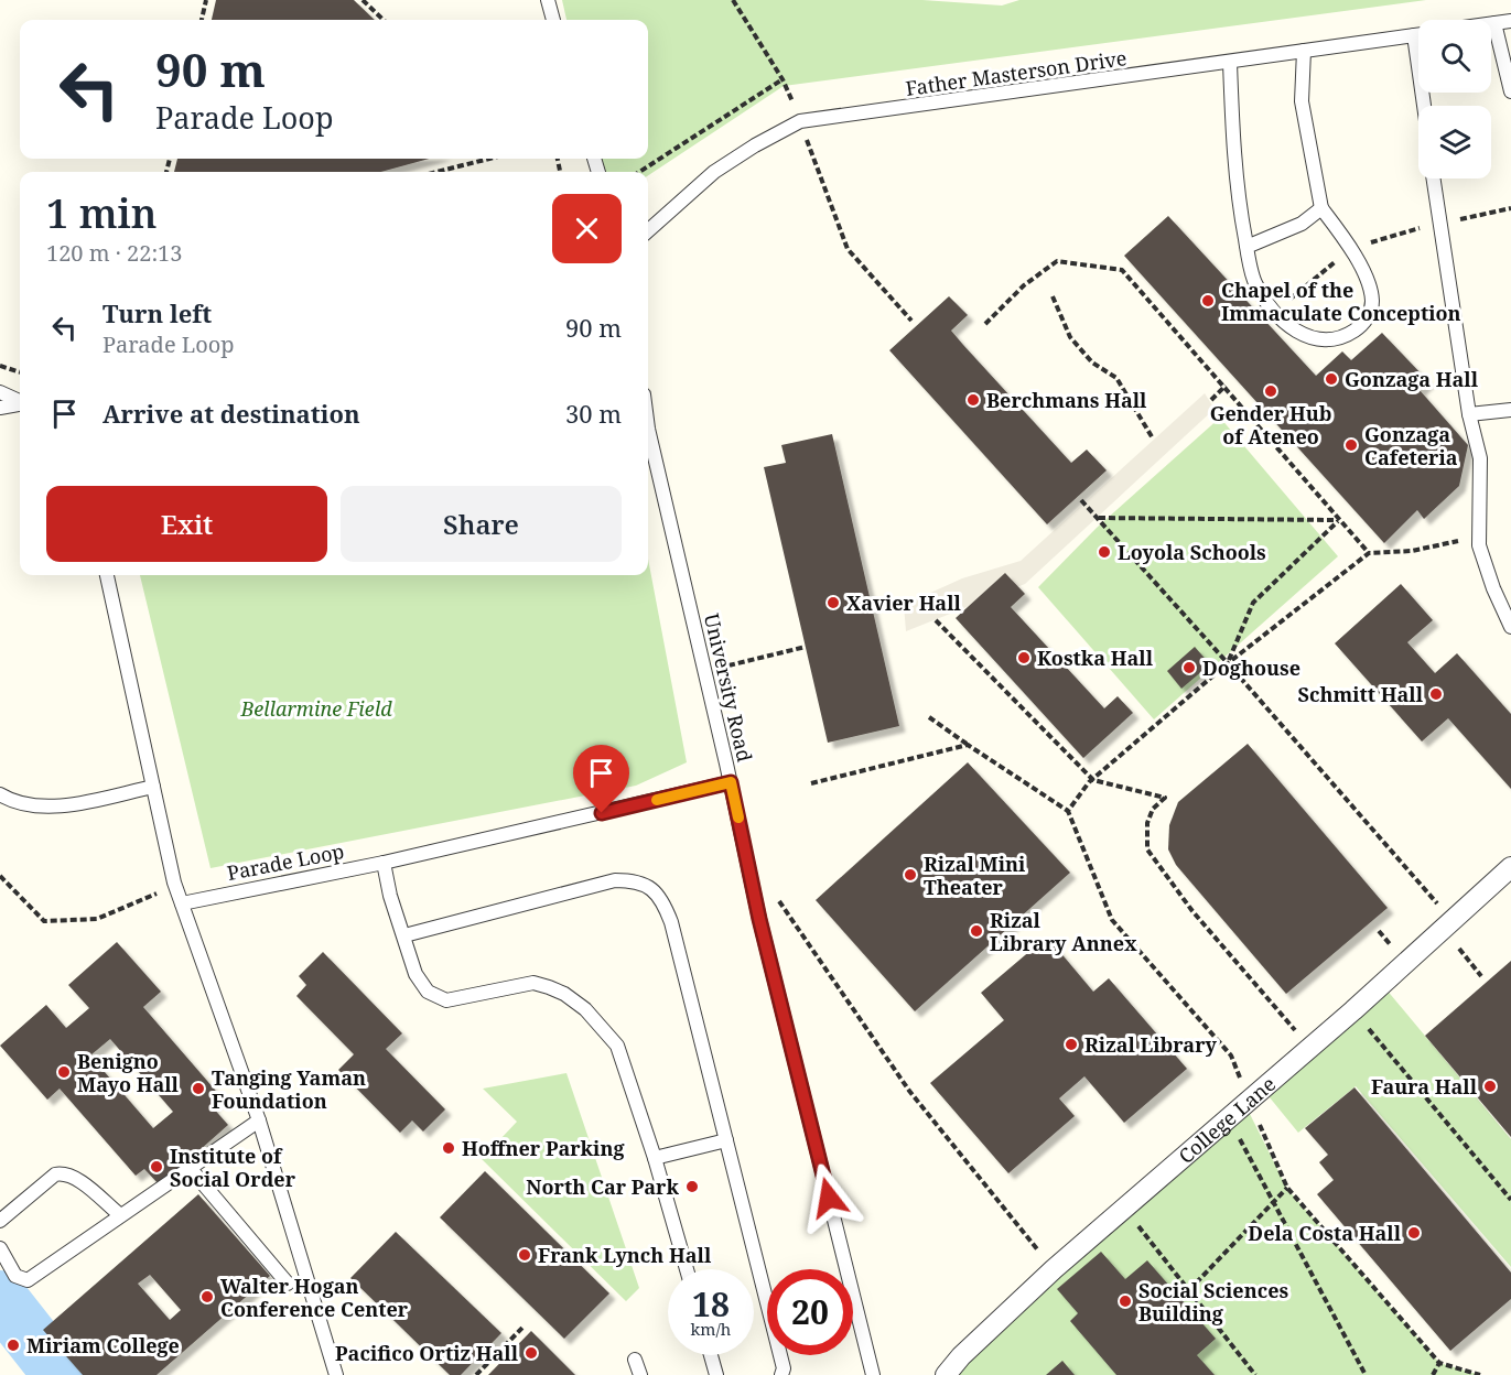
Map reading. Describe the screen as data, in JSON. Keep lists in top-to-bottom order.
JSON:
{
  "streets": {
    "street": ["College Lane"],
    "lane": ["Father Masterson Drive", "University Road", "Parade Loop"]
  },
  "crossings": [
    ["University Road", "Parade Loop"]
  ],
  "parks": ["Bellarmine Field"],
  "places": [
    "Chapel of the Immaculate Conception",
    "Gonzaga Hall",
    "Gender Hub of Ateneo",
    "Berchmans Hall",
    "Gonzaga Cafeteria",
    "Loyola Schools",
    "Xavier Hall",
    "Kostka Hall",
    "Doghouse",
    "Schmitt Hall",
    "Rizal Mini Theater",
    "Rizal Library Annex",
    "Rizal Library",
    "Benigno Mayo Hall",
    "Faura Hall",
    "Tanging Yaman Foundation",
    "Hoffner Parking",
    "Institute of Social Order",
    "North Car Park",
    "Dela Costa Hall",
    "Frank Lynch Hall",
    "Walter Hogan Conference Center",
    "Social Sciences Building",
    "Miriam College",
    "Pacifico Ortiz Hall"
  ],
  "page": {
    "turn": ["90 m", "Parade Loop"],
    "heading": ["1 min", "120 m · 22:13"],
    "list": [
      {
        "name": "Turn left",
        "note": "Parade Loop",
        "value": "90 m"
      },
      {
        "name": "Arrive at destination",
        "value": "30 m"
      }
    ],
    "buttons": ["Exit", "Share"],
    "speed": "18 km/h",
    "limit": "20"
  }
}
